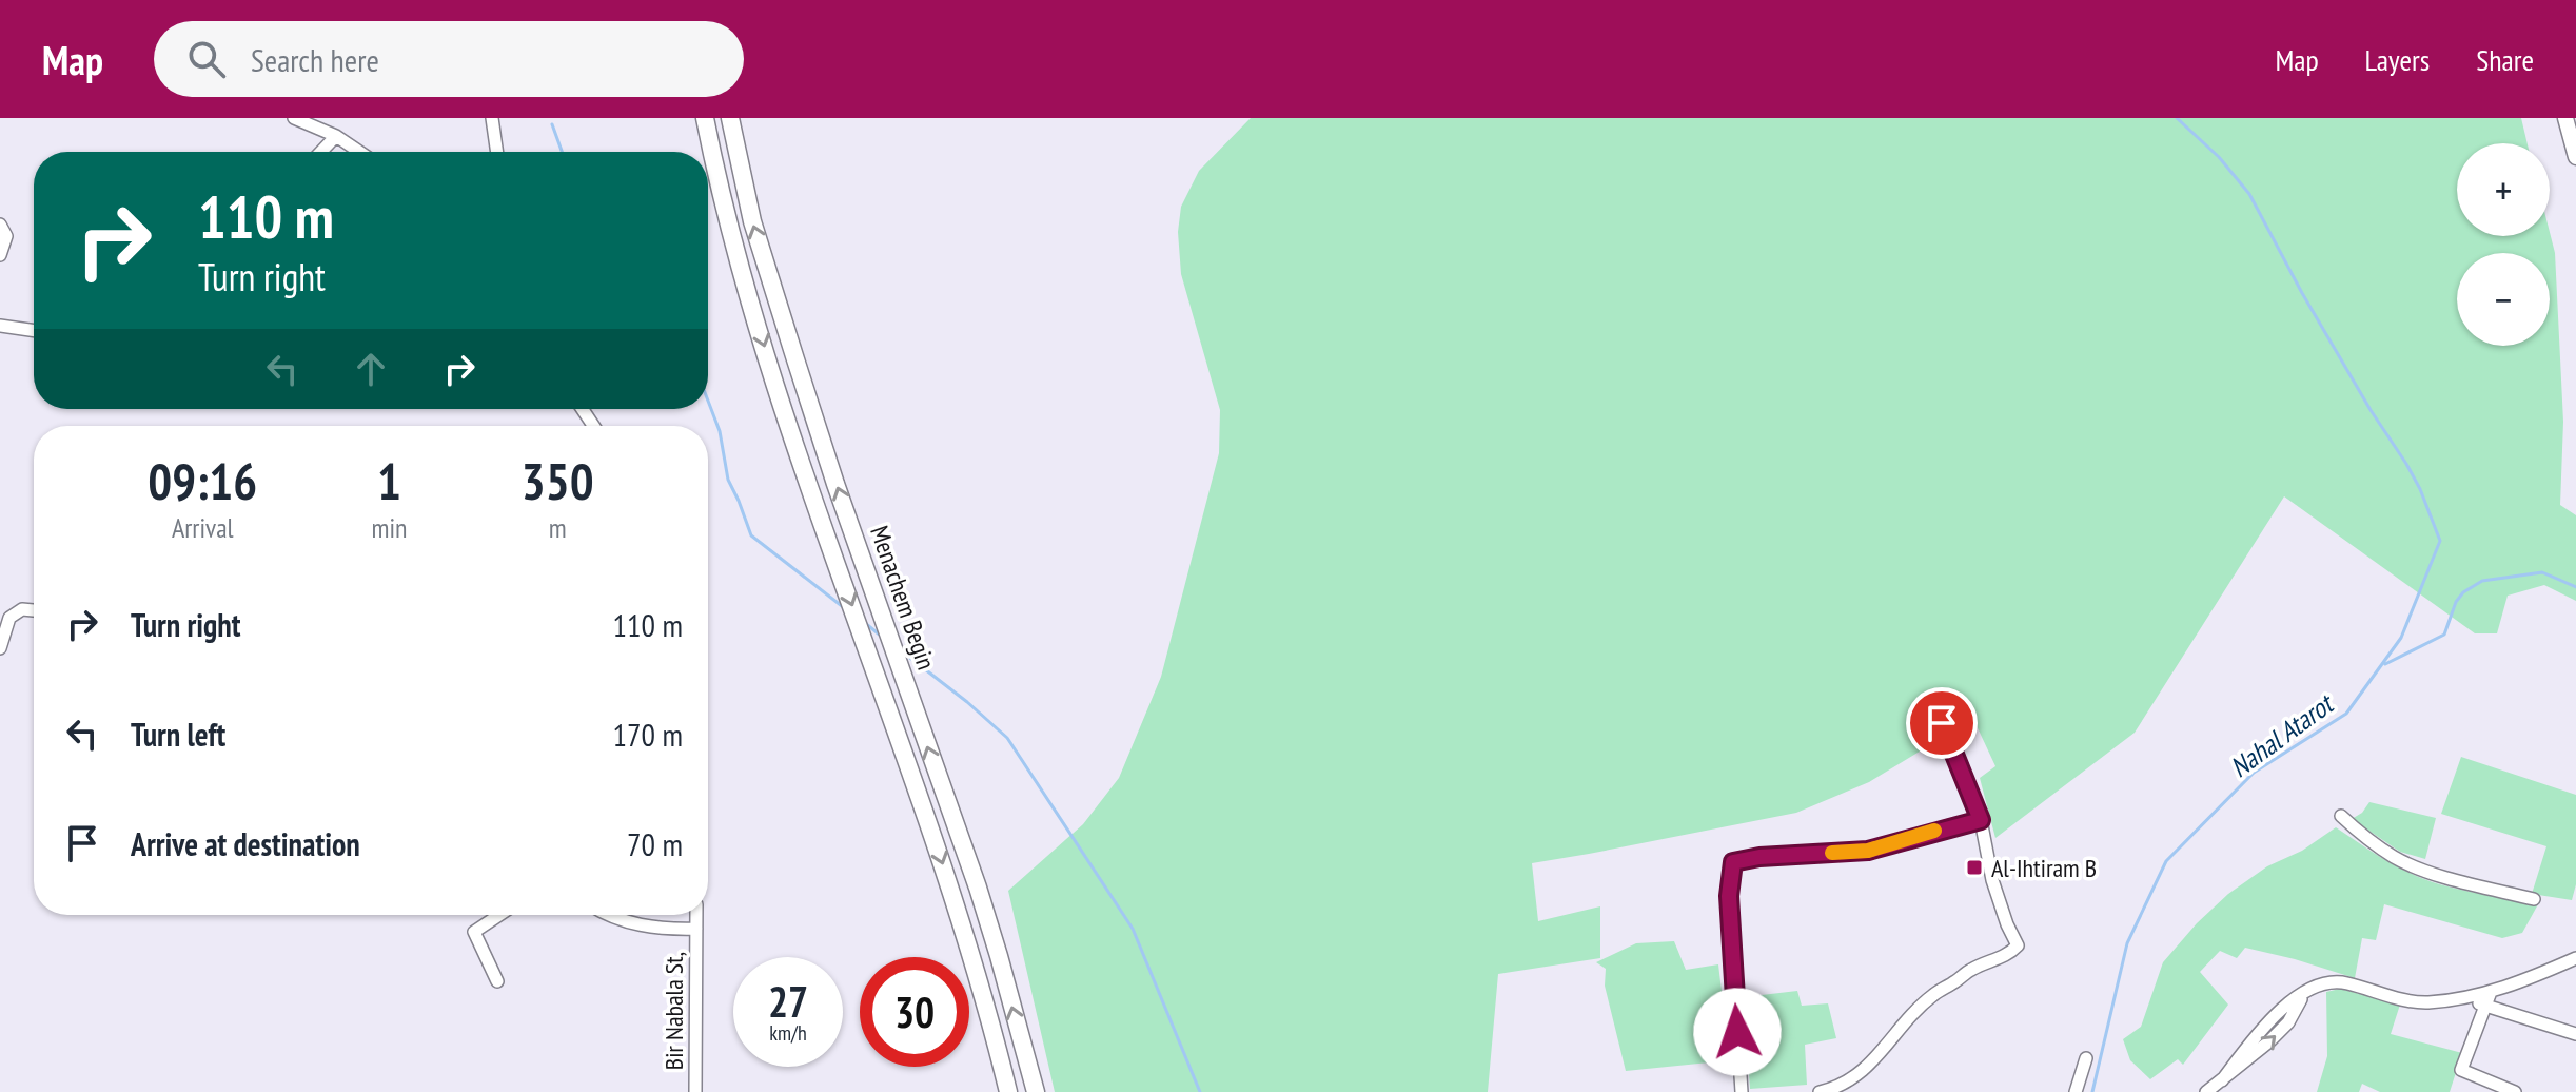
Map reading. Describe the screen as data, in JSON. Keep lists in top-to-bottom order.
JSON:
{
  "streets": {
    "highway": ["Menachem Begin"],
    "street": ["Bir Nabala St,"]
  },
  "water": ["Nahal Atarot"],
  "places": {
    "transit": ["Al-Ihtiram B"]
  },
  "page": {
    "header": "Map",
    "search": "Search here",
    "nav": ["Map", "Layers", "Share"],
    "map_buttons": ["+", "−"],
    "turn": ["110 m", "Turn right"],
    "eta": [
      "09:16",
      "Arrival",
      "1",
      "min",
      "350",
      "m"
    ],
    "list": [
      {
        "name": "Turn right",
        "value": "110 m"
      },
      {
        "name": "Turn left",
        "value": "170 m"
      },
      {
        "name": "Arrive at destination",
        "value": "70 m"
      }
    ],
    "speed": "27 km/h",
    "limit": "30"
  }
}
